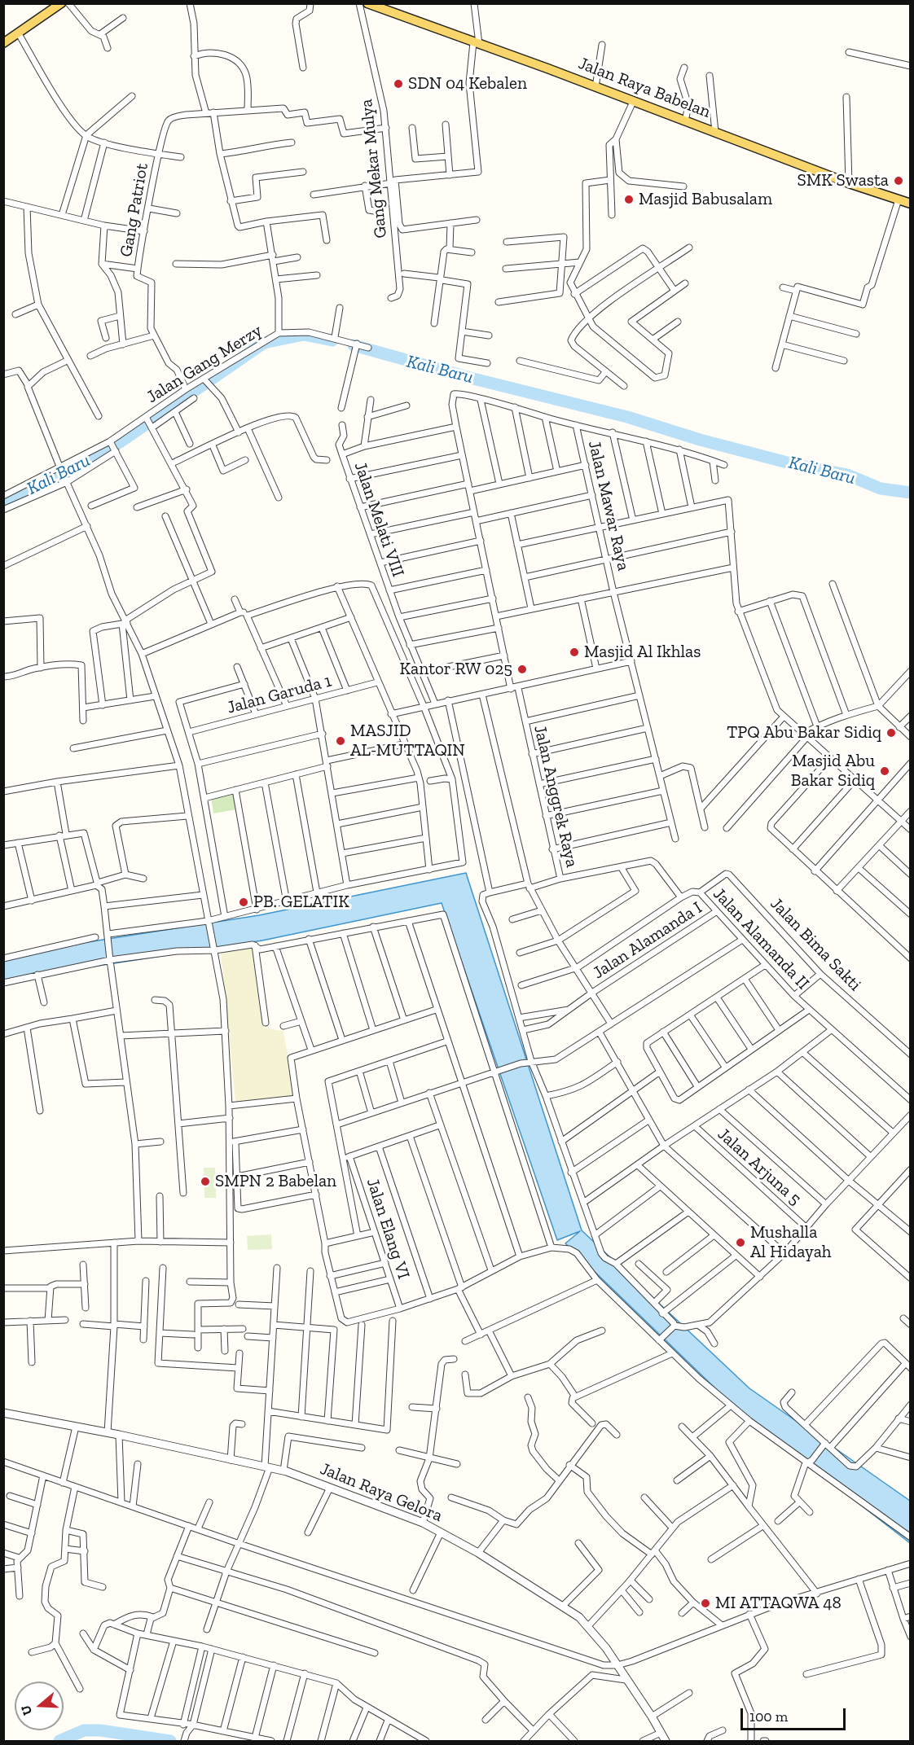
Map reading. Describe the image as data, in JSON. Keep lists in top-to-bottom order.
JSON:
{
  "streets": {
    "main road": ["Jalan Raya Babelan"],
    "street": [
      "Gang Mekar Mulya",
      "Gang Patriot",
      "Jalan Gang Merzy",
      "Jalan Mawar Raya",
      "Jalan Melati VIII",
      "Jalan Garuda 1",
      "Jalan Anggrek Raya",
      "Jalan Alamanda II",
      "Jalan Alamanda I",
      "Jalan Bima Sakti",
      "Jalan Arjuna 5",
      "Jalan Elang VI",
      "Jalan Raya Gelora"
    ]
  },
  "crossings": [
    ["Gang Patriot", "Jalan Gang Merzy"],
    ["Jalan Alamanda II", "Jalan Alamanda I"],
    ["Jalan Alamanda II", "Jalan Bima Sakti"]
  ],
  "water": ["Kali Baru"],
  "places": [
    "SDN 04 Kebalen",
    "SMK Swasta",
    "Masjid Babusalam",
    "Masjid Al Ikhlas",
    "Kantor RW 025",
    "TPQ Abu Bakar Sidiq",
    "MASJID AL-MUTTAQIN",
    "Masjid Abu Bakar Sidiq",
    "PB. GELATIK",
    "SMPN 2 Babelan",
    "Mushalla Al Hidayah",
    "MI ATTAQWA 48"
  ],
  "scale_bar": "100 m",
  "north": "left"
}
